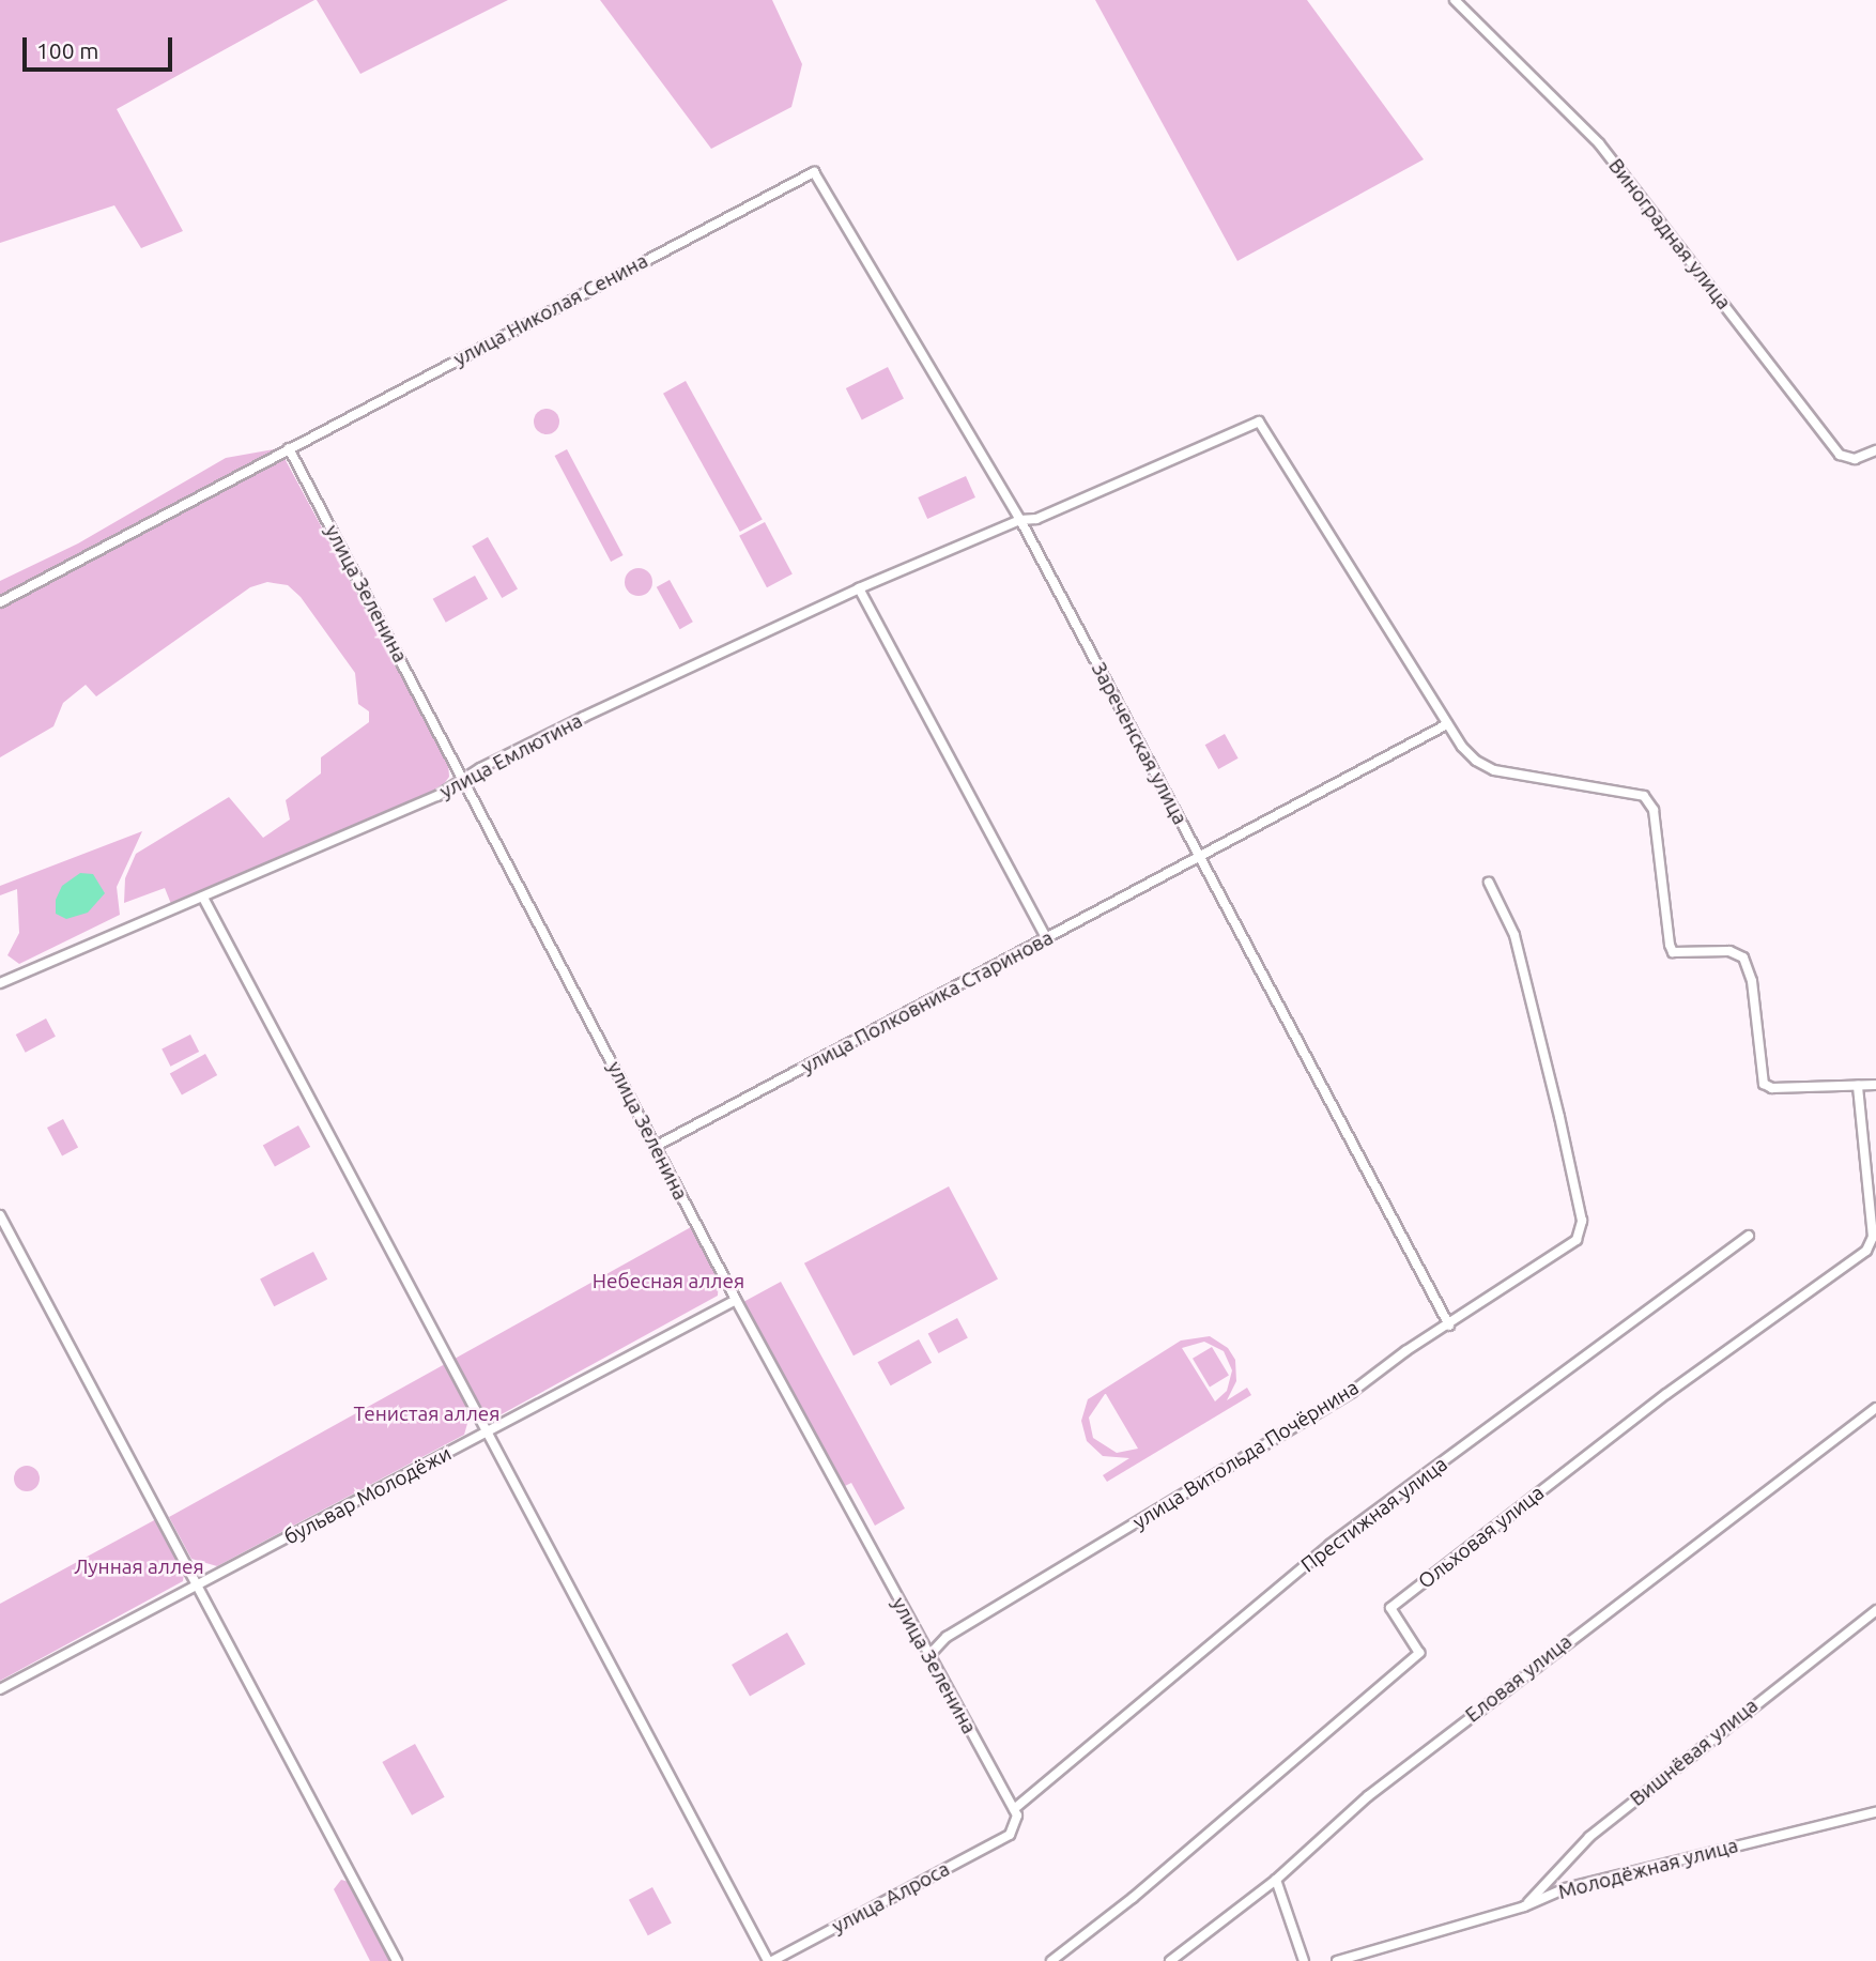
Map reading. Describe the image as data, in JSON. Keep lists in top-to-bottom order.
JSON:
{
  "streets": {
    "street": [
      "Виноградная улица",
      "улица Николая Сенина",
      "улица Зеленина",
      "Зареченская улица",
      "улица Емлютина",
      "улица Полковника Старинова",
      "улица Витольда Почёрнина",
      "бульвар Молодёжи",
      "Престижная улица",
      "Ольховая улица",
      "Еловая улица",
      "Вишнёвая улица",
      "Молодёжная улица",
      "улица Алроса"
    ]
  },
  "crossings": [
    ["улица Николая Сенина", "улица Зеленина"],
    ["улица Николая Сенина", "Зареченская улица"],
    ["улица Зеленина", "улица Емлютина"],
    ["улица Зеленина", "улица Полковника Старинова"],
    ["улица Зеленина", "улица Витольда Почёрнина"],
    ["улица Зеленина", "бульвар Молодёжи"],
    ["улица Зеленина", "Престижная улица"],
    ["улица Зеленина", "улица Алроса"],
    ["Зареченская улица", "улица Емлютина"],
    ["Зареченская улица", "улица Полковника Старинова"],
    ["Зареченская улица", "улица Витольда Почёрнина"],
    ["улица Емлютина", "улица Полковника Старинова"],
    ["Престижная улица", "улица Алроса"],
    ["Вишнёвая улица", "Молодёжная улица"]
  ],
  "parks": ["Небесная аллея", "Тенистая аллея", "Лунная аллея"],
  "scale_bar": "100 m"
}
